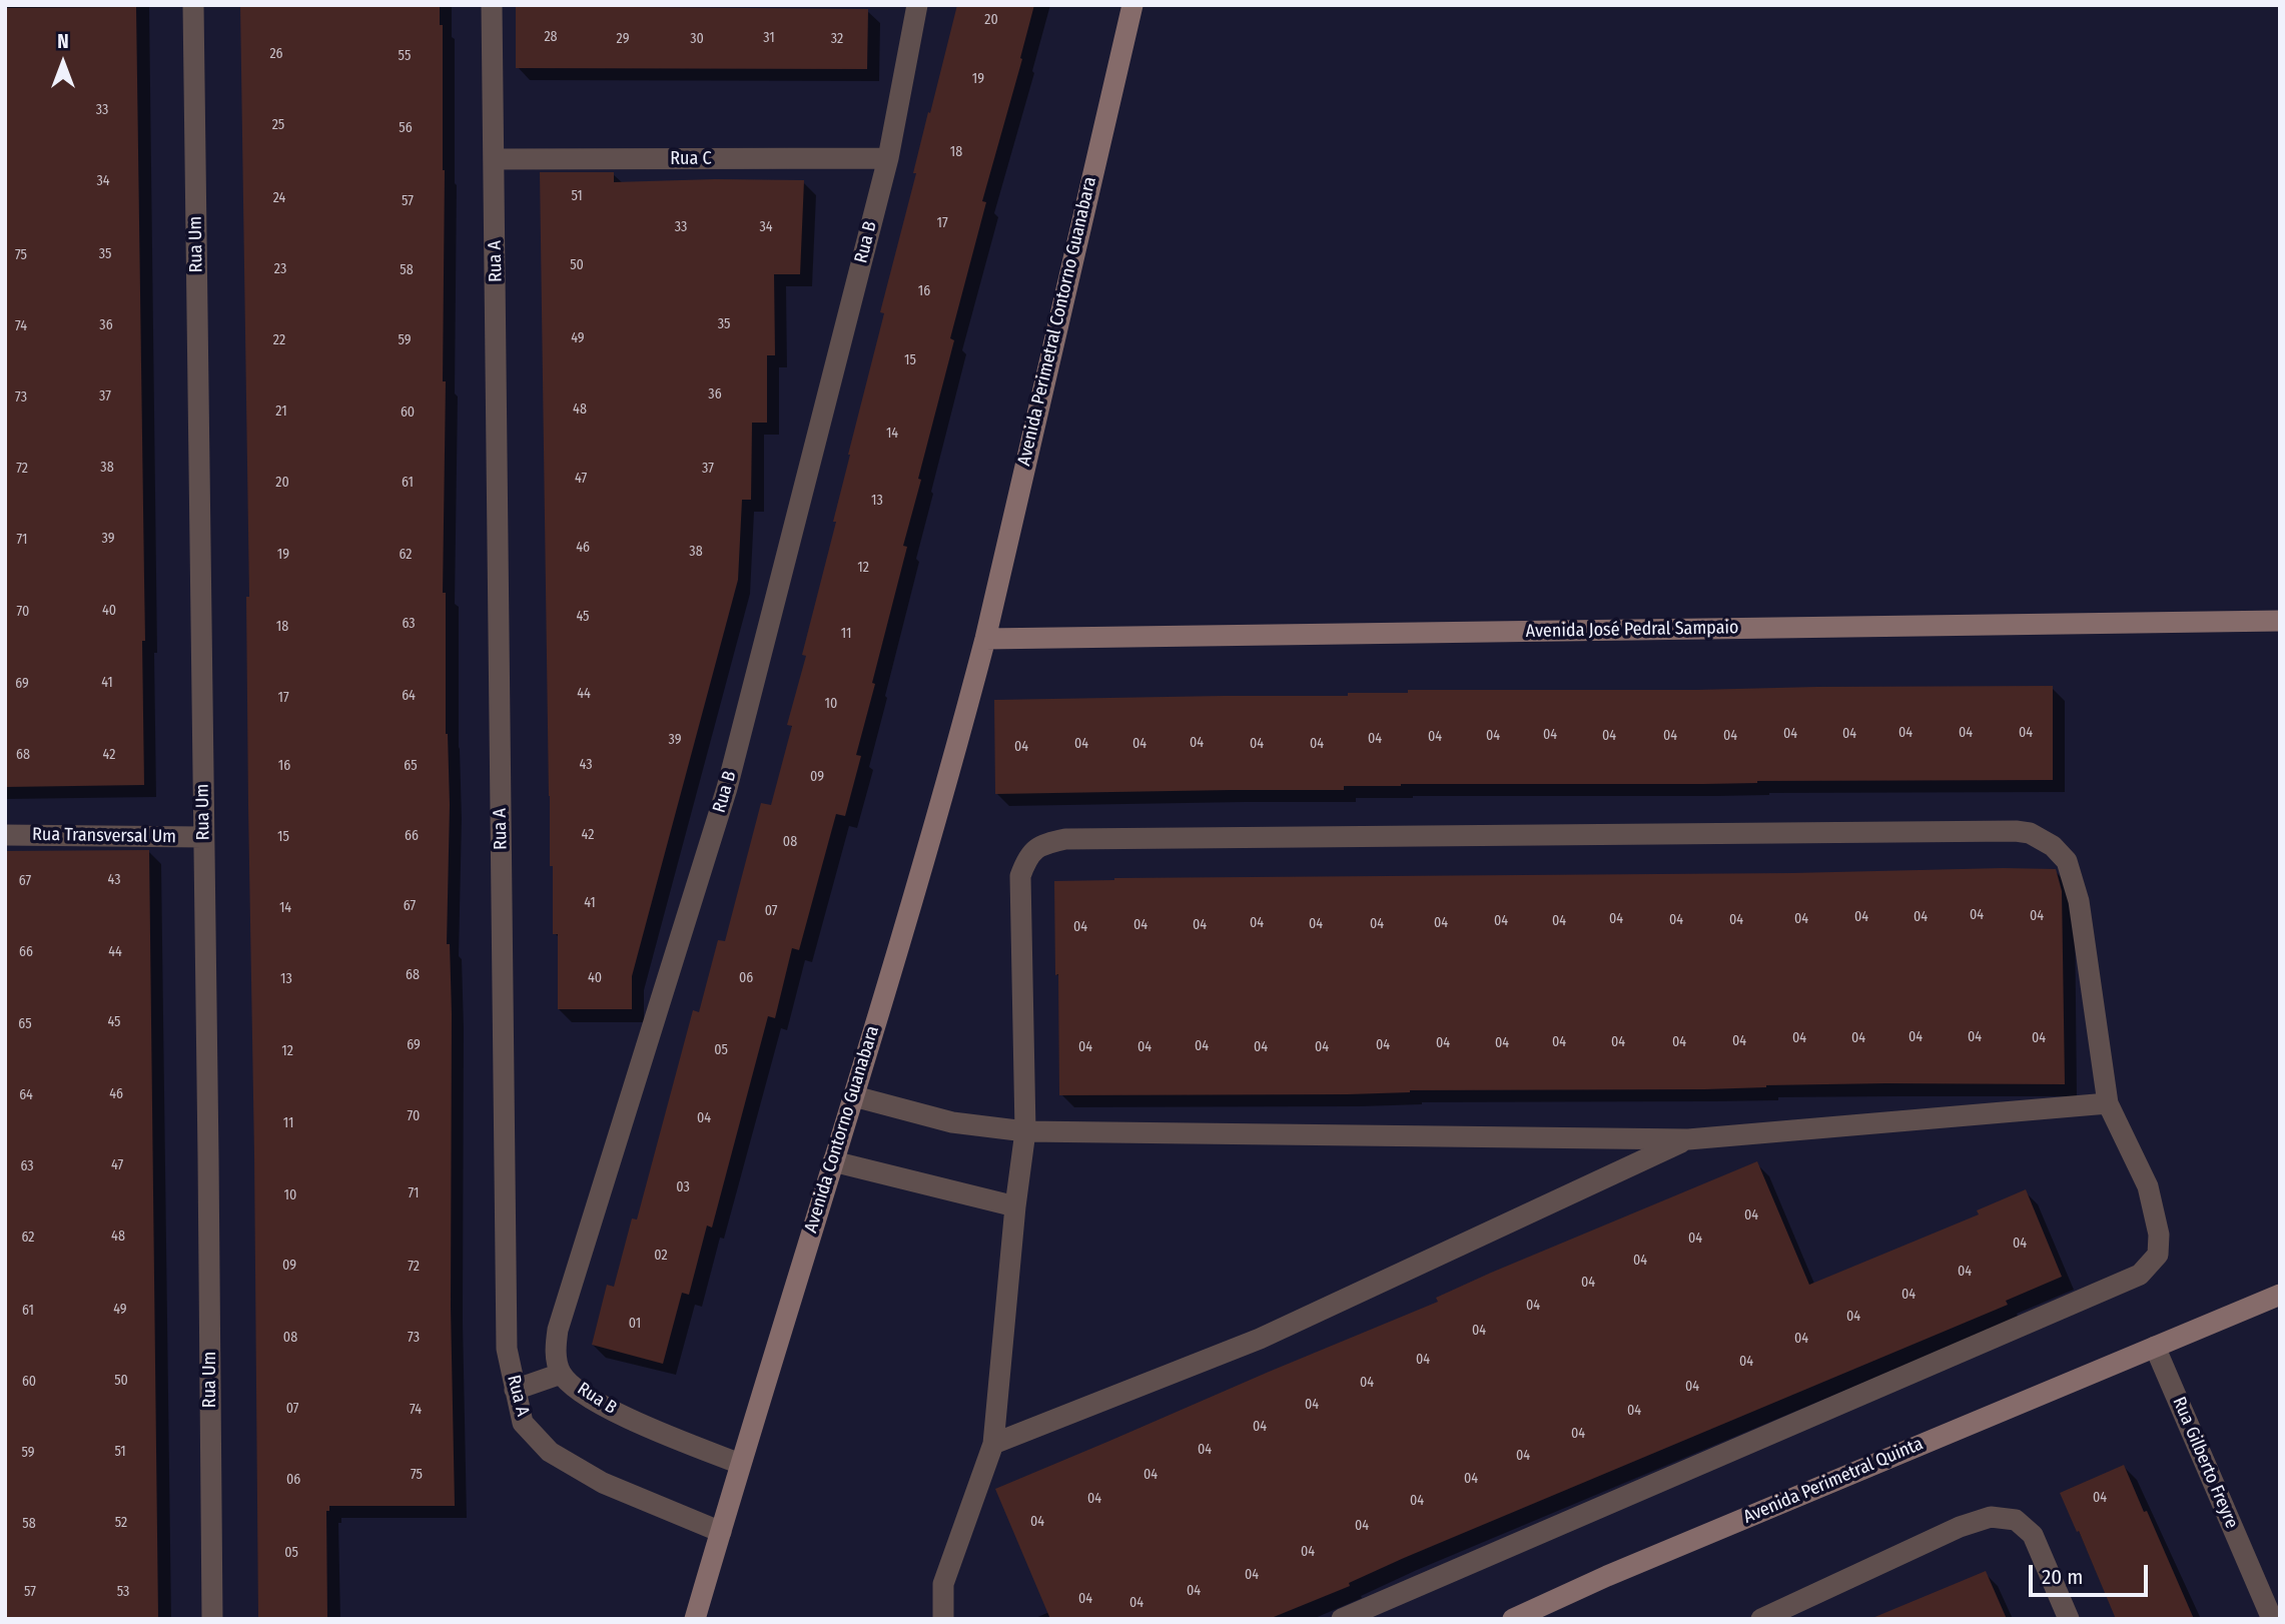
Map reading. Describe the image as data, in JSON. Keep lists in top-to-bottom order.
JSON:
{
  "streets": {
    "main road": [
      "Avenida Perimetral Contorno Guanabara",
      "Avenida José Pedral Sampaio",
      "Avenida Contorno Guanabara",
      "Avenida Perimetral Quinta"
    ],
    "street": [
      "Rua C",
      "Rua B",
      "Rua Um",
      "Rua A",
      "Rua Transversal Um",
      "Rua Gilberto Freyre"
    ]
  },
  "crossings": [
    ["Rua C", "Rua B"],
    ["Rua C", "Rua A"],
    ["Rua B", "Avenida Contorno Guanabara"],
    ["Rua Um", "Rua Transversal Um"],
    ["Rua A", "Avenida Contorno Guanabara"],
    ["Avenida Perimetral Contorno Guanabara", "Avenida José Pedral Sampaio"],
    ["Avenida Perimetral Contorno Guanabara", "Avenida Contorno Guanabara"],
    ["Avenida José Pedral Sampaio", "Avenida Contorno Guanabara"],
    ["Rua Gilberto Freyre", "Avenida Perimetral Quinta"]
  ],
  "house_numbers": [
    "20",
    "28",
    "31",
    "29",
    "30",
    "32",
    "26",
    "55",
    "19",
    "33",
    "25",
    "56",
    "18",
    "34",
    "51",
    "24",
    "57",
    "17",
    "33",
    "34",
    "35",
    "75",
    "50",
    "23",
    "58",
    "16",
    "35",
    "36",
    "74",
    "49",
    "22",
    "59",
    "15",
    "36",
    "37",
    "73",
    "48",
    "21",
    "60",
    "14",
    "38",
    "72",
    "37",
    "47",
    "20",
    "61",
    "13",
    "39",
    "71",
    "46",
    "38",
    "19",
    "62",
    "12",
    "40",
    "70",
    "45",
    "63",
    "18",
    "11",
    "41",
    "69",
    "44",
    "64",
    "17",
    "10",
    "04",
    "04",
    "04",
    "04",
    "04",
    "04",
    "04",
    "04",
    "04",
    "04",
    "04",
    "04",
    "39",
    "04",
    "04",
    "04",
    "04",
    "04",
    "04",
    "68",
    "42",
    "43",
    "16",
    "65",
    "09",
    "42",
    "66",
    "15",
    "08",
    "43",
    "67",
    "41",
    "67",
    "14",
    "07",
    "04",
    "04",
    "04",
    "04",
    "04",
    "04",
    "04",
    "04",
    "04",
    "04",
    "04",
    "04",
    "04",
    "04",
    "04",
    "04",
    "04",
    "66",
    "44",
    "68",
    "40",
    "06",
    "13",
    "45",
    "65",
    "04",
    "04",
    "04",
    "04",
    "04",
    "04",
    "04",
    "04",
    "04",
    "04",
    "04",
    "69",
    "04",
    "04",
    "04",
    "04",
    "04",
    "04",
    "05",
    "12",
    "46",
    "64",
    "70",
    "04",
    "11",
    "47",
    "63",
    "03",
    "71",
    "10",
    "04",
    "48",
    "62",
    "04",
    "04",
    "02",
    "04",
    "09",
    "72",
    "04",
    "04",
    "04",
    "04",
    "49",
    "61",
    "04",
    "01",
    "04",
    "08",
    "73",
    "04",
    "04",
    "04",
    "50",
    "60",
    "04",
    "04",
    "04",
    "07",
    "74",
    "04",
    "04",
    "04",
    "04",
    "51",
    "59",
    "04",
    "75",
    "04",
    "04",
    "06",
    "04",
    "04",
    "04",
    "04",
    "52",
    "58",
    "04",
    "04",
    "05",
    "04",
    "04",
    "57",
    "53",
    "04",
    "04"
  ],
  "scale_bar": "20 m",
  "north": "top"
}
